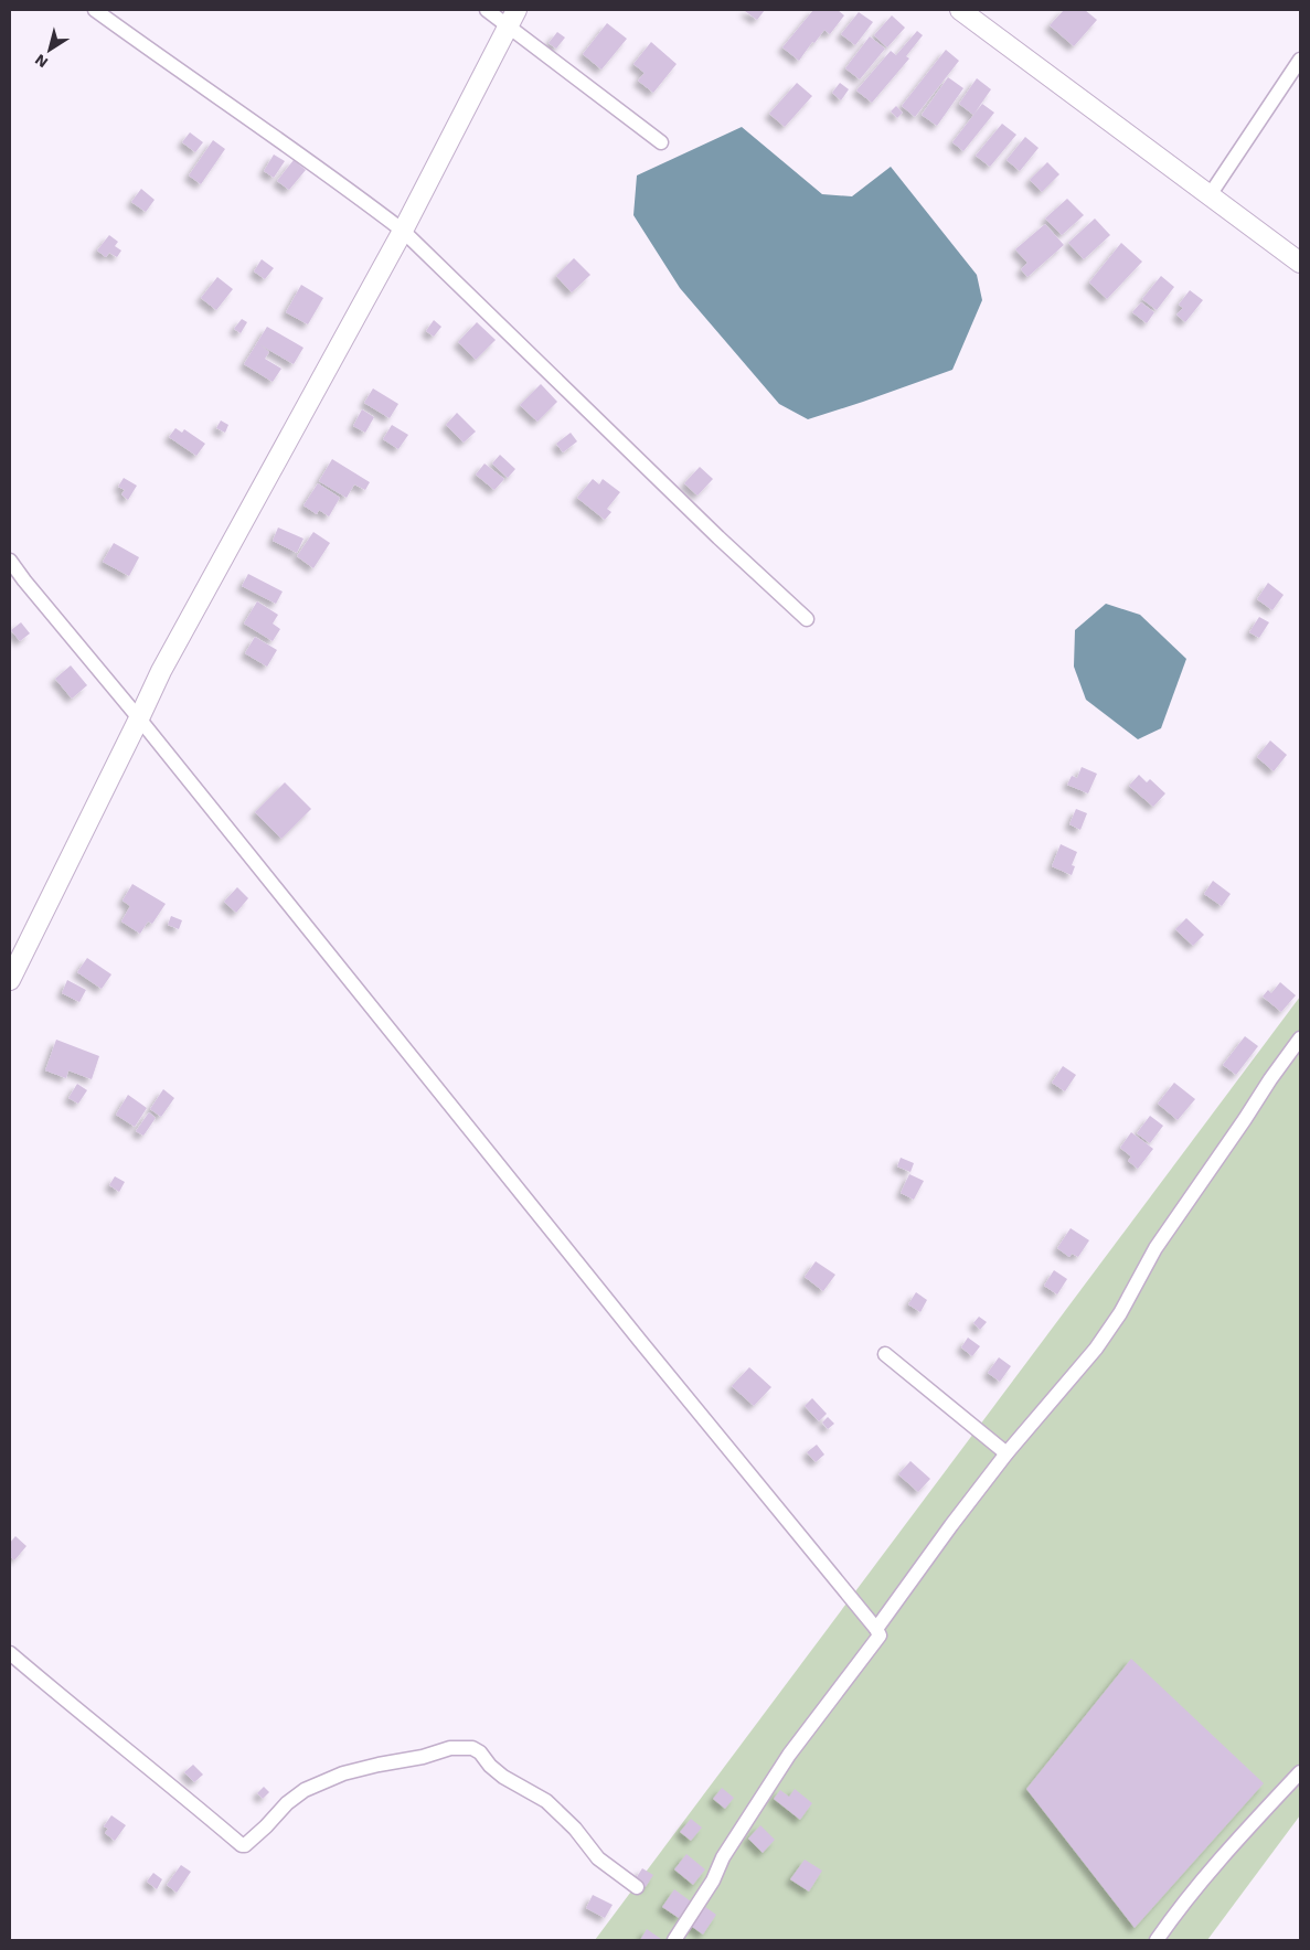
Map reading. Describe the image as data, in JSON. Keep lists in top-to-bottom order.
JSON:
{
  "north": "bottom left"
}
